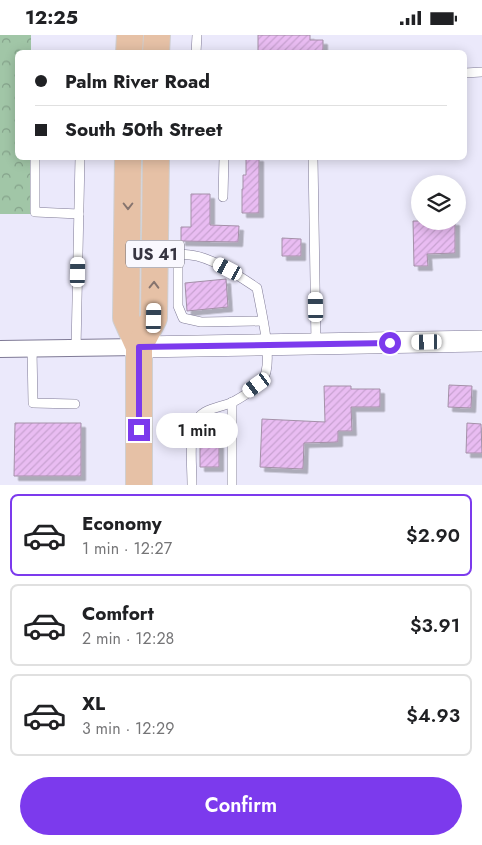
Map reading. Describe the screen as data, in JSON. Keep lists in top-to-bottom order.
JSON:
{
  "streets": {
    "main road": ["US 41"]
  },
  "page": {
    "status": "12:25",
    "banner": ["Palm River Road", "South 50th Street"],
    "bubble": "1 min",
    "list": [
      {
        "name": "Economy",
        "note": "1 min · 12:27",
        "value": "$2.90"
      },
      {
        "name": "Comfort",
        "note": "2 min · 12:28",
        "value": "$3.91"
      },
      {
        "name": "XL",
        "note": "3 min · 12:29",
        "value": "$4.93"
      }
    ],
    "buttons": "Confirm"
  }
}
